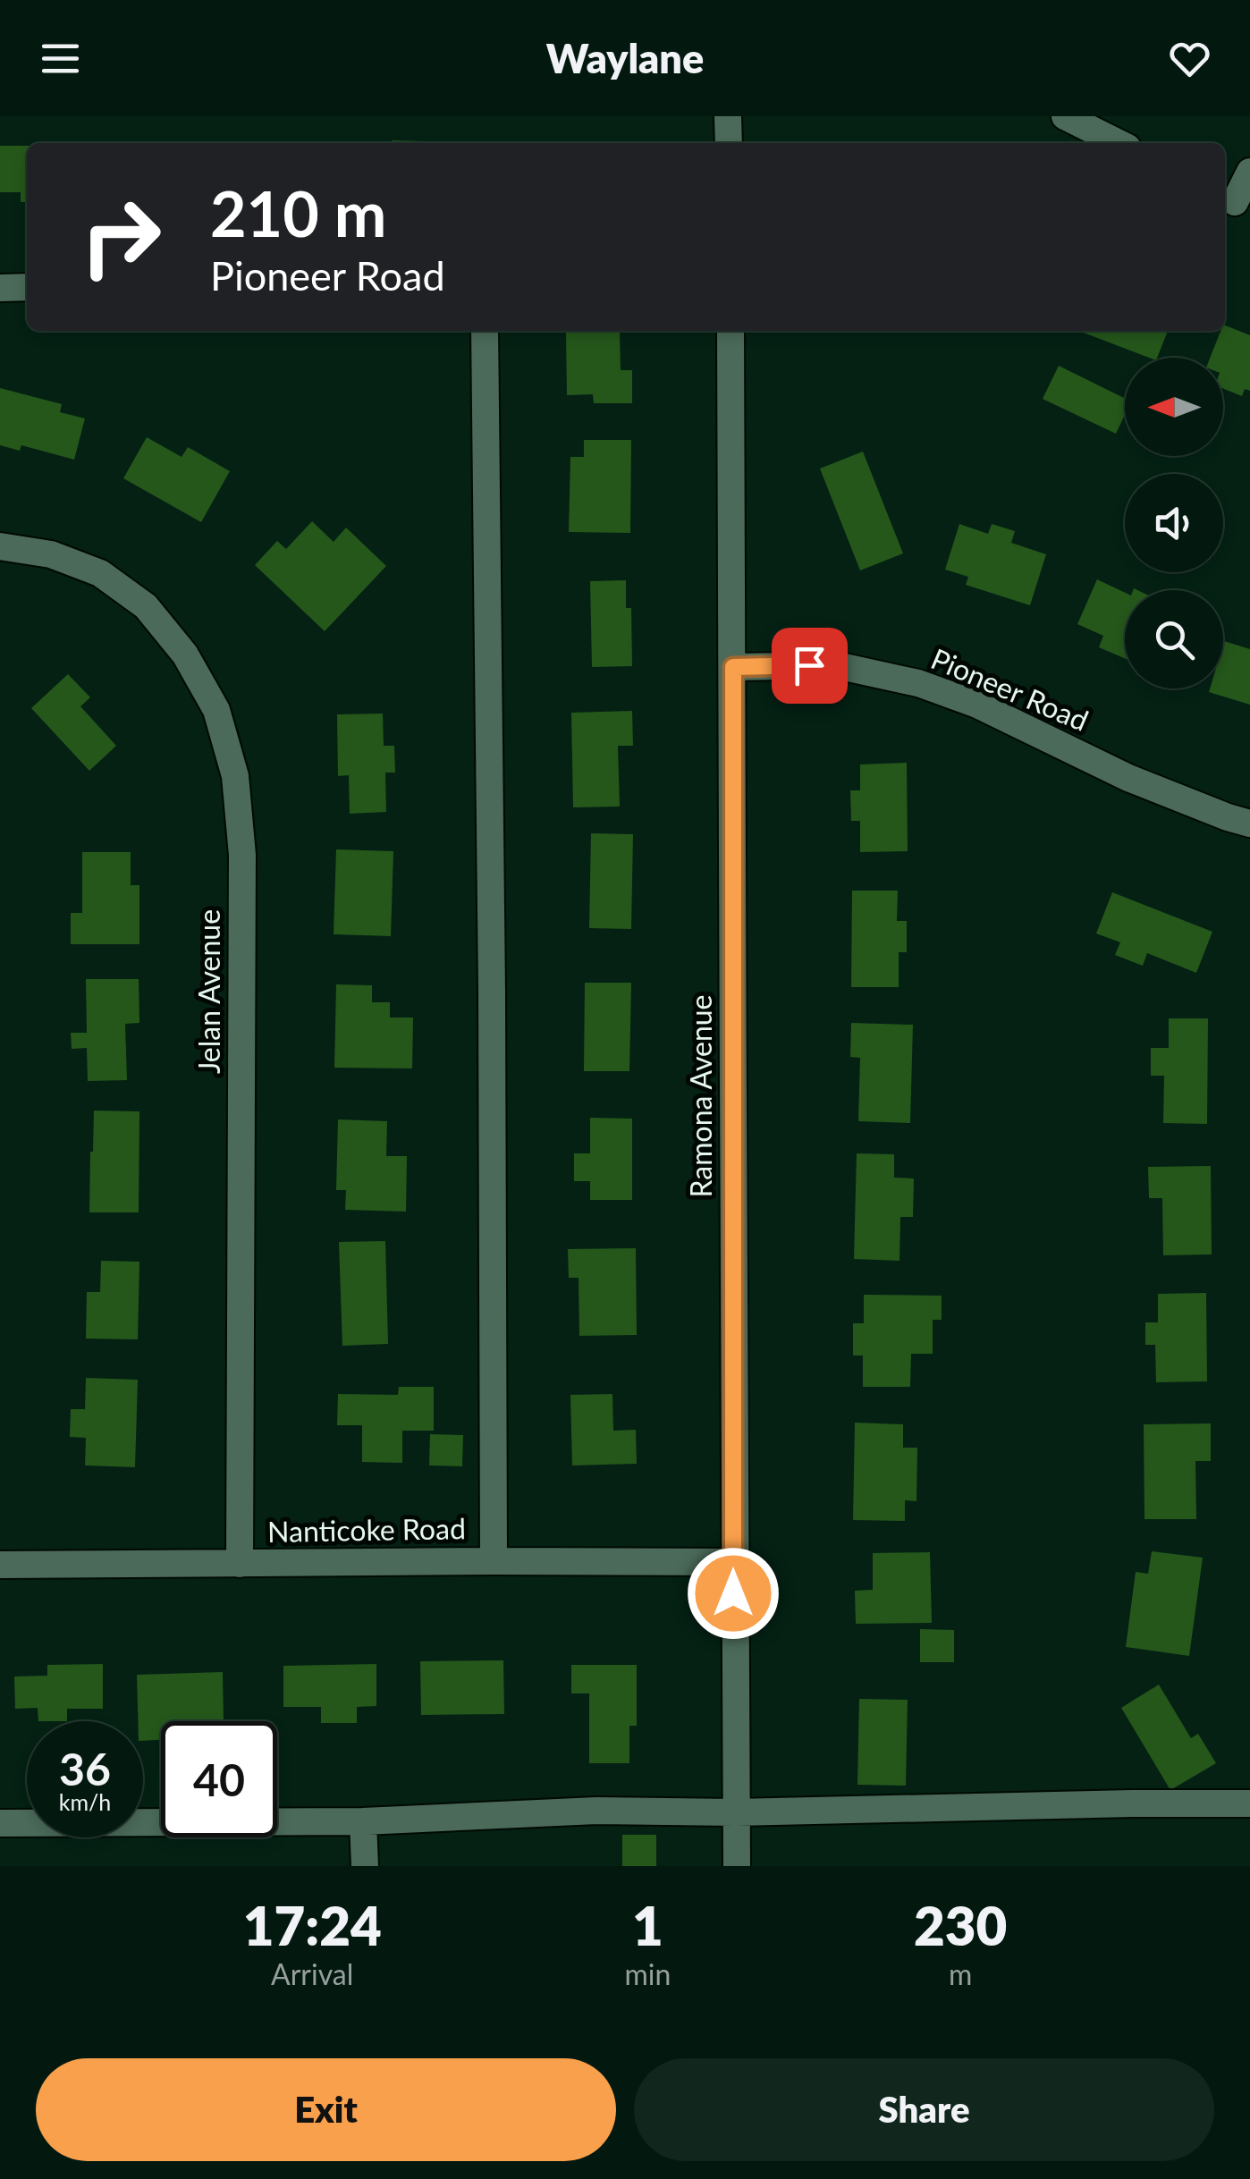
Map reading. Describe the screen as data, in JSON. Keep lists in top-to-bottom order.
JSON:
{
  "streets": {
    "street": [
      "Pioneer Road",
      "Jelan Avenue",
      "Ramona Avenue",
      "Nanticoke Road"
    ]
  },
  "crossings": [
    ["Pioneer Road", "Ramona Avenue"],
    ["Jelan Avenue", "Nanticoke Road"],
    ["Ramona Avenue", "Nanticoke Road"]
  ],
  "north": "left",
  "page": {
    "header": "Waylane",
    "turn": ["210 m", "Pioneer Road"],
    "speed": "36 km/h",
    "limit": "40",
    "eta": [
      "17:24",
      "Arrival",
      "1",
      "min",
      "230",
      "m"
    ],
    "buttons": ["Exit", "Share"]
  }
}
